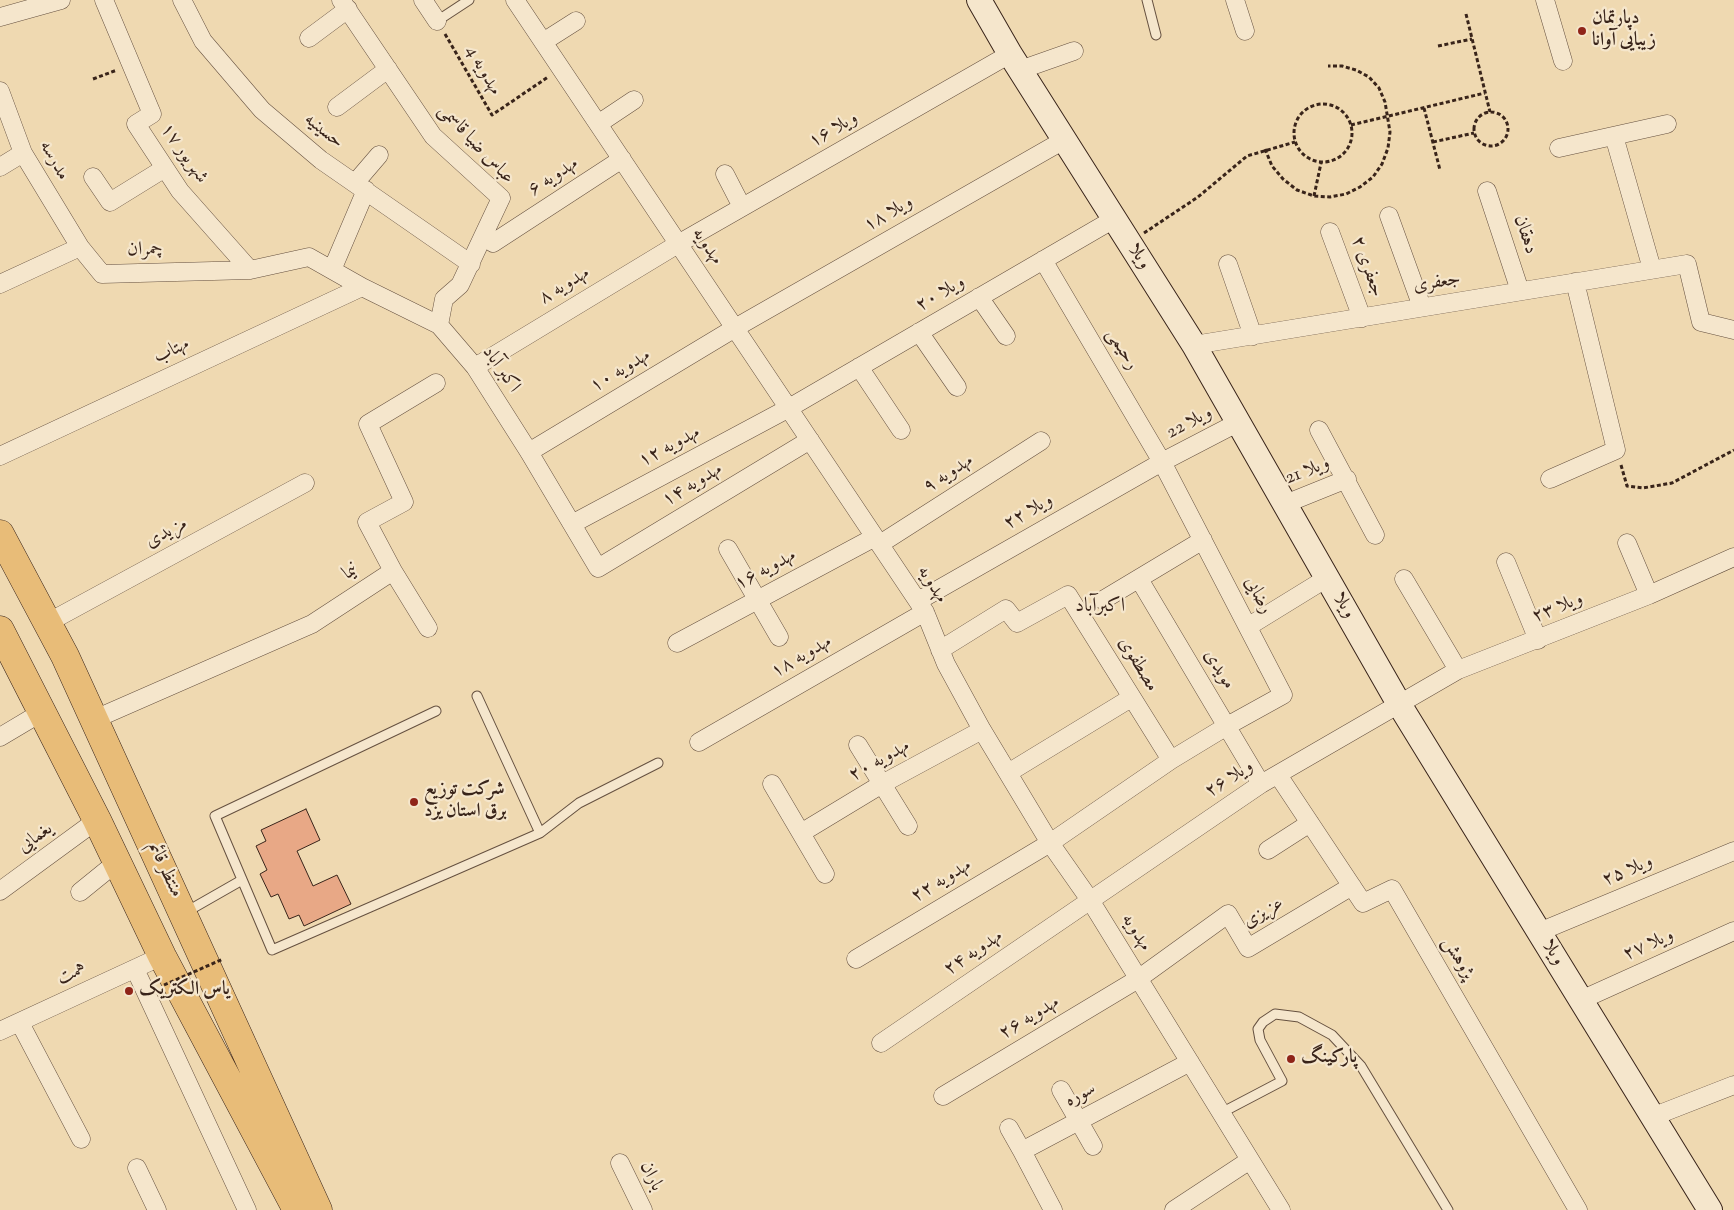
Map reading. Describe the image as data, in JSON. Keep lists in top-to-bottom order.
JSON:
{
  "streets": {
    "main road": ["منتظر قائم"],
    "street": [
      "ویلا ۱۶",
      "حسینیه",
      "عباس ضیا قاسمی",
      "۱۷ شهریور",
      "مدرسه",
      "مهدویه ۶",
      "ویلا ۱۸",
      "دهقان",
      "مهدویه",
      "چمران",
      "ویلا",
      "جعفری ۲",
      "جعفری",
      "مهدویه ۸",
      "ویلا ۲۰",
      "رحیمی",
      "مهتاب",
      "اکبر آباد",
      "مهدویه ۱۰",
      "ویلا 22",
      "مهدویه ۱۲",
      "ویلا 21",
      "مهدویه ۹",
      "مهدویه ۱۴",
      "ویلا ۲۲",
      "مزیدی",
      "مهدویه ۱۶",
      "نیما",
      "رضایی",
      "ویلا ۲۳",
      "مهدویه ۱۸",
      "مصطفوی",
      "مویدی",
      "مهدویه ۲۰",
      "ویلا ۲۶",
      "یغمایی",
      "ویلا ۲۵",
      "مهدویه ۲۲",
      "عزیزی",
      "ویلا ۲۷",
      "مهدویه ۲۴",
      "پژوهش",
      "همت",
      "مهدویه ۲۶",
      "سوره",
      "باران"
    ],
    "path": ["مهدویه 4"]
  },
  "crossings": [
    ["مهدویه 4", "مهدویه"],
    ["ویلا ۱۶", "مهدویه"],
    ["ویلا ۱۶", "ویلا"],
    ["ویلا ۱۶", "مهدویه ۸"],
    ["حسینیه", "عباس ضیا قاسمی"],
    ["عباس ضیا قاسمی", "مهدویه ۶"],
    ["عباس ضیا قاسمی", "اکبر آباد"],
    ["۱۷ شهریور", "چمران"],
    ["مدرسه", "چمران"],
    ["مهدویه ۶", "مهدویه"],
    ["ویلا ۱۸", "مهدویه"],
    ["ویلا ۱۸", "ویلا"],
    ["ویلا ۱۸", "مهدویه ۱۰"],
    ["دهقان", "جعفری"],
    ["مهدویه", "مهدویه ۸"],
    ["مهدویه", "ویلا ۲۰"],
    ["مهدویه", "مهدویه ۱۰"],
    ["مهدویه", "مهدویه ۱۲"],
    ["مهدویه", "مهدویه ۹"],
    ["مهدویه", "مهدویه ۱۴"],
    ["مهدویه", "ویلا ۲۲"],
    ["مهدویه", "مهدویه ۱۶"],
    ["مهدویه", "مهدویه ۱۸"],
    ["مهدویه", "مصطفوی"],
    ["مهدویه", "مهدویه ۲۰"],
    ["مهدویه", "ویلا ۲۶"],
    ["مهدویه", "مهدویه ۲۲"],
    ["مهدویه", "عزیزی"],
    ["مهدویه", "مهدویه ۲۴"],
    ["مهدویه", "مهدویه ۲۶"],
    ["مهدویه", "سوره"],
    ["چمران", "اکبر آباد"],
    ["ویلا", "جعفری"],
    ["ویلا", "ویلا ۲۰"],
    ["ویلا", "ویلا 22"],
    ["ویلا", "ویلا 21"],
    ["ویلا", "ویلا ۲۳"],
    ["ویلا", "ویلا ۲۶"],
    ["ویلا", "ویلا ۲۵"],
    ["ویلا", "ویلا ۲۷"],
    ["جعفری ۲", "جعفری"],
    ["مهدویه ۸", "اکبر آباد"],
    ["ویلا ۲۰", "رحیمی"],
    ["ویلا ۲۰", "مهدویه ۱۲"],
    ["رحیمی", "ویلا 22"],
    ["رحیمی", "ویلا ۲۲"],
    ["رحیمی", "رضایی"],
    ["مهتاب", "اکبر آباد"],
    ["اکبر آباد", "مهدویه ۱۰"],
    ["اکبر آباد", "مهدویه ۱۲"],
    ["اکبر آباد", "مهدویه ۱۴"],
    ["ویلا 22", "ویلا ۲۲"],
    ["ویلا 22", "رضایی"],
    ["مهدویه ۹", "مهدویه ۱۶"],
    ["ویلا ۲۲", "رضایی"],
    ["ویلا ۲۲", "مهدویه ۱۸"],
    ["مزیدی", "منتظر قائم"],
    ["نیما", "منتظر قائم"],
    ["رضایی", "مویدی"],
    ["ویلا ۲۳", "ویلا ۲۶"],
    ["مویدی", "ویلا ۲۶"],
    ["ویلا ۲۶", "مهدویه ۲۴"],
    ["ویلا ۲۶", "پژوهش"],
    ["یغمایی", "منتظر قائم"],
    ["منتظر قائم", "همت"],
    ["عزیزی", "پژوهش"],
    ["عزیزی", "مهدویه ۲۶"]
  ],
  "districts": ["اکبرآباد"],
  "places": [
    "دپارتمان زیبایی آوانا",
    "شرکت توزیع برق استان یزد",
    "یاس الکتریک",
    "پارکینگ"
  ]
}
